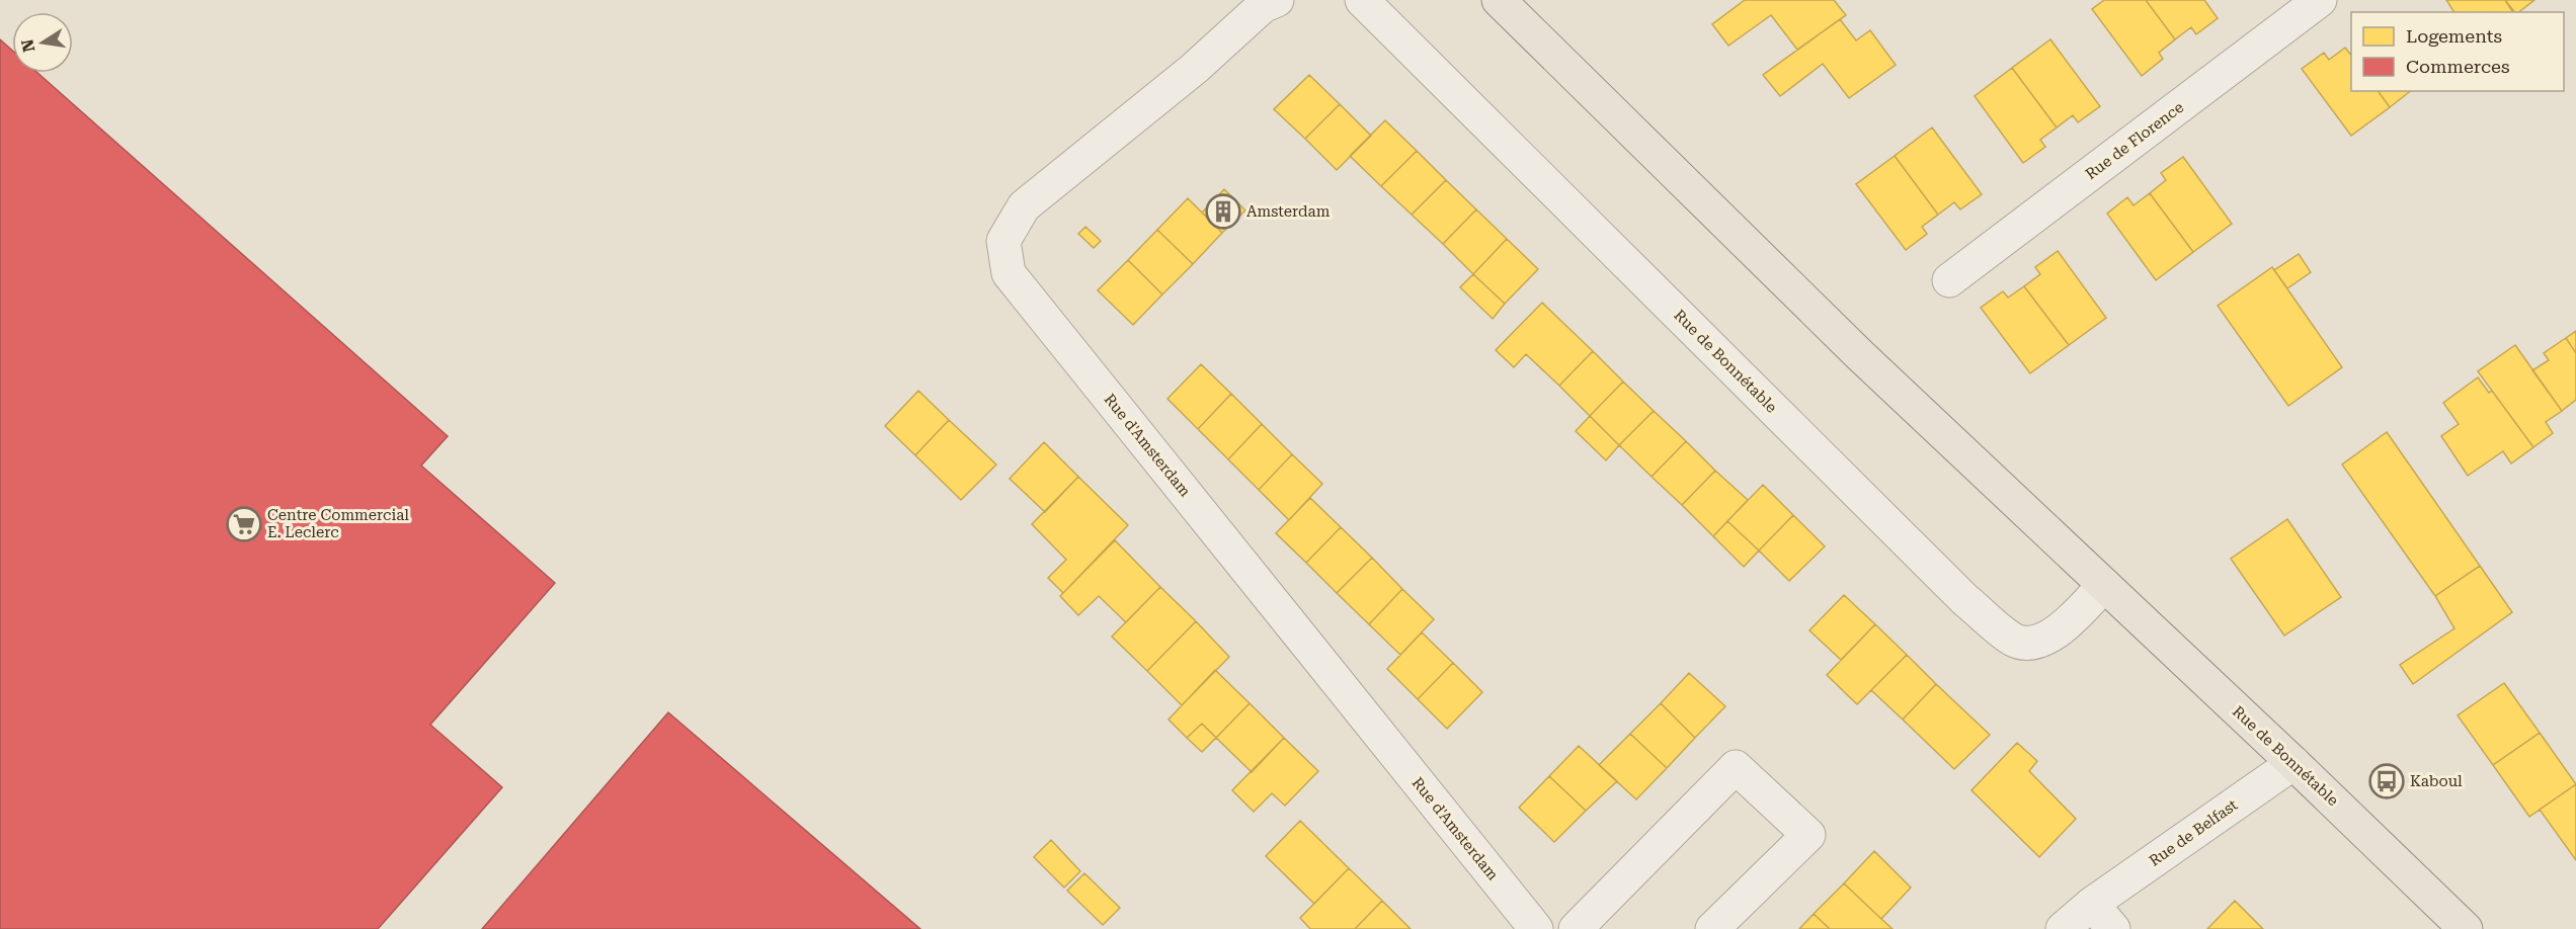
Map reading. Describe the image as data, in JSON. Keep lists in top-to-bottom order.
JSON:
{
  "streets": {
    "main road": ["Rue de Bonnétable"],
    "street": ["Rue de Florence", "Rue d'Amsterdam", "Rue de Belfast"]
  },
  "crossings": [
    ["Rue de Bonnétable", "Rue de Belfast"]
  ],
  "places": {
    "building": ["Amsterdam"],
    "supermarket": ["Centre Commercial E. Leclerc"],
    "bus stop": ["Kaboul"]
  },
  "legend": ["Logements", "Commerces"],
  "north": "left"
}
